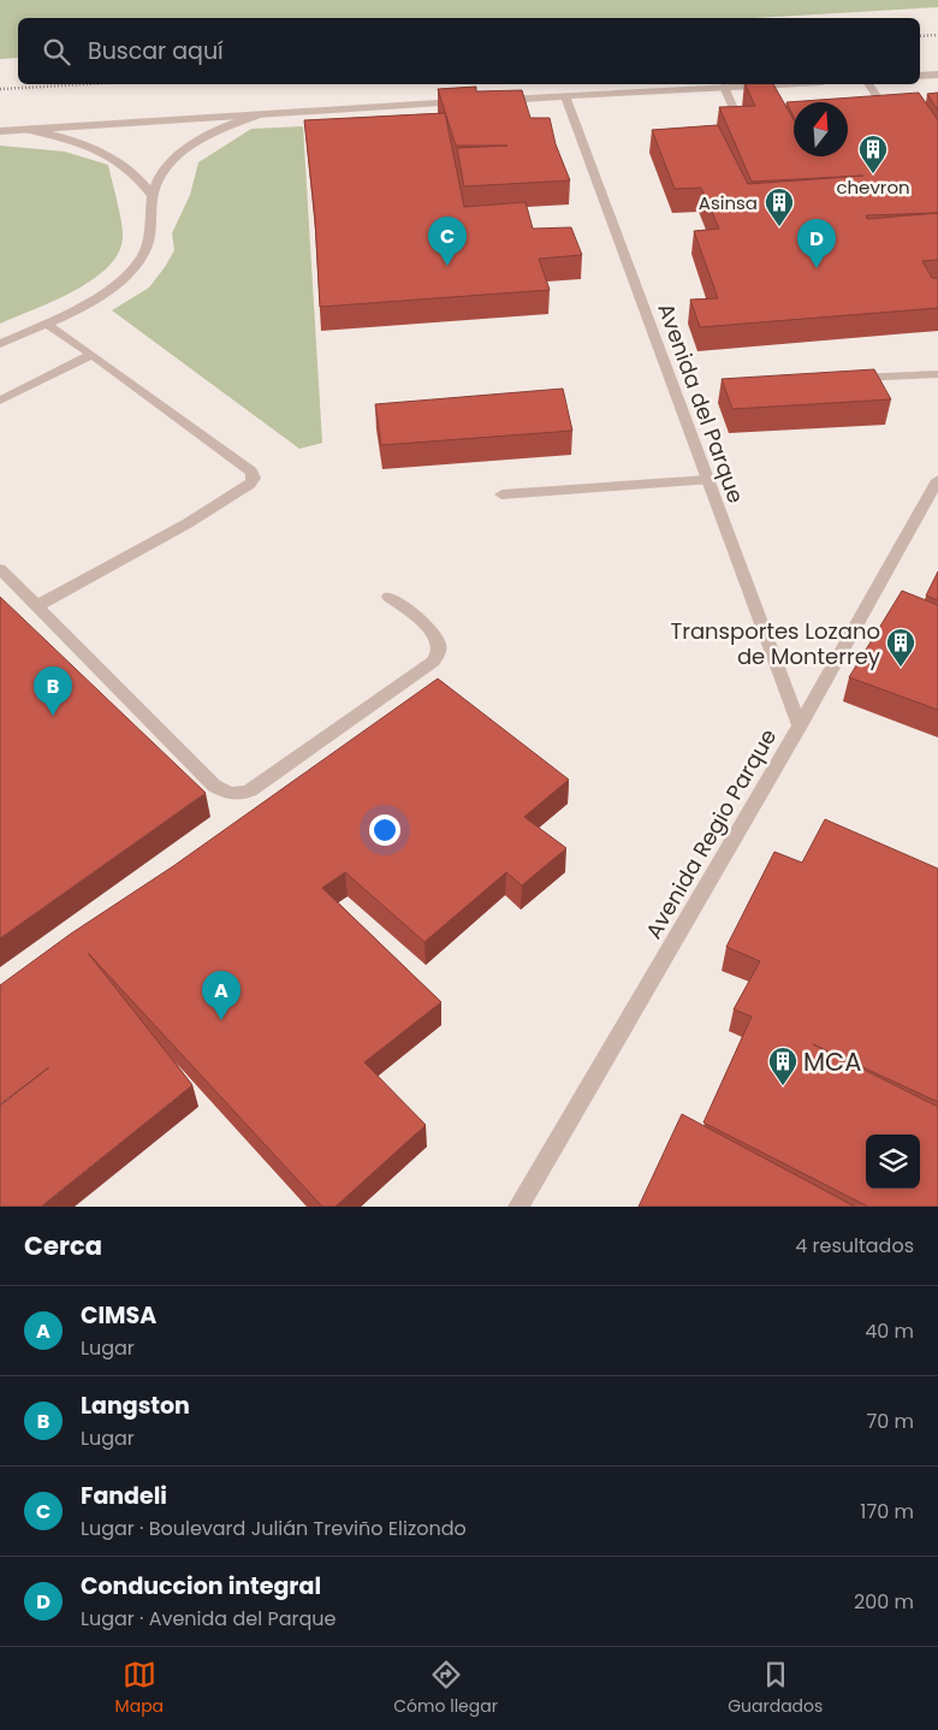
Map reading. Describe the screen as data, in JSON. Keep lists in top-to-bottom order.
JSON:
{
  "streets": {
    "street": ["Avenida del Parque", "Avenida Regio Parque"]
  },
  "crossings": [
    ["Avenida del Parque", "Avenida Regio Parque"]
  ],
  "places": {
    "building": [
      "chevron",
      "Asinsa",
      "Transportes Lozano de Monterrey",
      "MCA"
    ]
  },
  "north": "top",
  "page": {
    "search": "Buscar aquí",
    "pins": [
      "C",
      "D",
      "B",
      "A"
    ],
    "heading": ["Cerca", "4 resultados"],
    "list": [
      {
        "mark": "A",
        "name": "CIMSA",
        "note": "Lugar",
        "value": "40 m"
      },
      {
        "mark": "B",
        "name": "Langston",
        "note": "Lugar",
        "value": "70 m"
      },
      {
        "mark": "C",
        "name": "Fandeli",
        "note": "Lugar · Boulevard Julián Treviño Elizondo",
        "value": "170 m"
      },
      {
        "mark": "D",
        "name": "Conduccion integral",
        "note": "Lugar · Avenida del Parque",
        "value": "200 m"
      }
    ],
    "nav": ["Mapa", "Cómo llegar", "Guardados"]
  }
}
